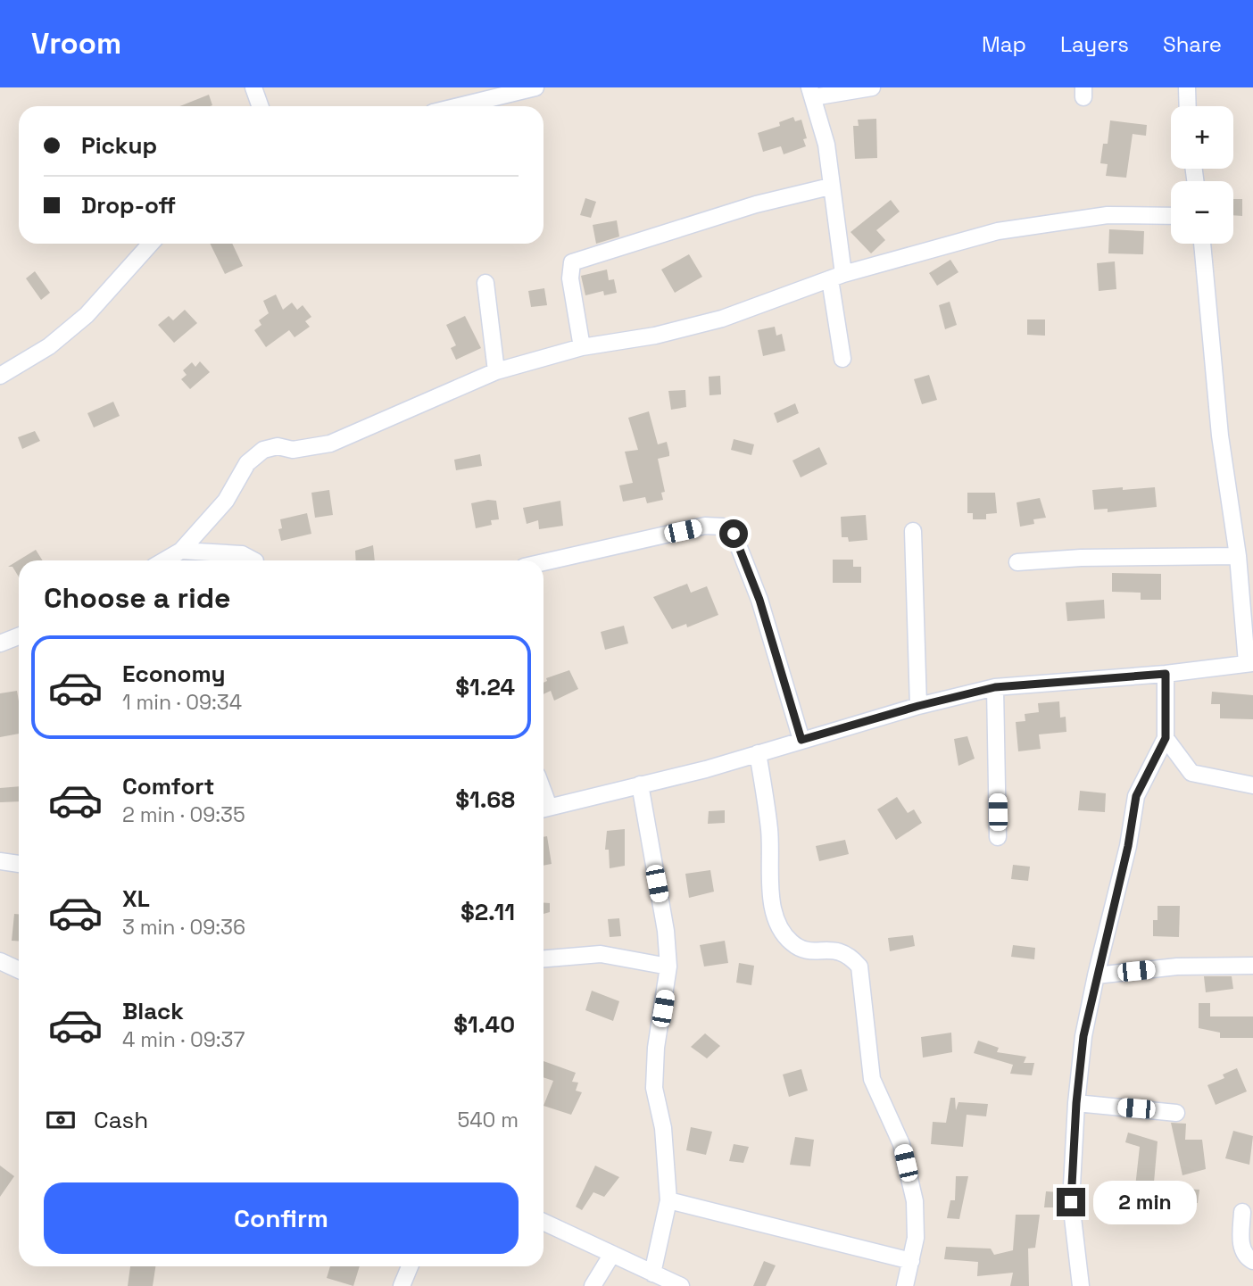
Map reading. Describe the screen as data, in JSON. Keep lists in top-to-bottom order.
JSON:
{
  "page": {
    "header": "Vroom",
    "nav": ["Map", "Layers", "Share"],
    "map_buttons": ["+", "−"],
    "banner": ["Pickup", "Drop-off"],
    "heading": "Choose a ride",
    "list": [
      {
        "name": "Economy",
        "note": "1 min · 09:34",
        "value": "$1.24"
      },
      {
        "name": "Comfort",
        "note": "2 min · 09:35",
        "value": "$1.68"
      },
      {
        "name": "XL",
        "note": "3 min · 09:36",
        "value": "$2.11"
      },
      {
        "name": "Black",
        "note": "4 min · 09:37",
        "value": "$1.40"
      }
    ],
    "pay": ["Cash", "540 m"],
    "buttons": "Confirm",
    "bubble": "2 min"
  }
}
